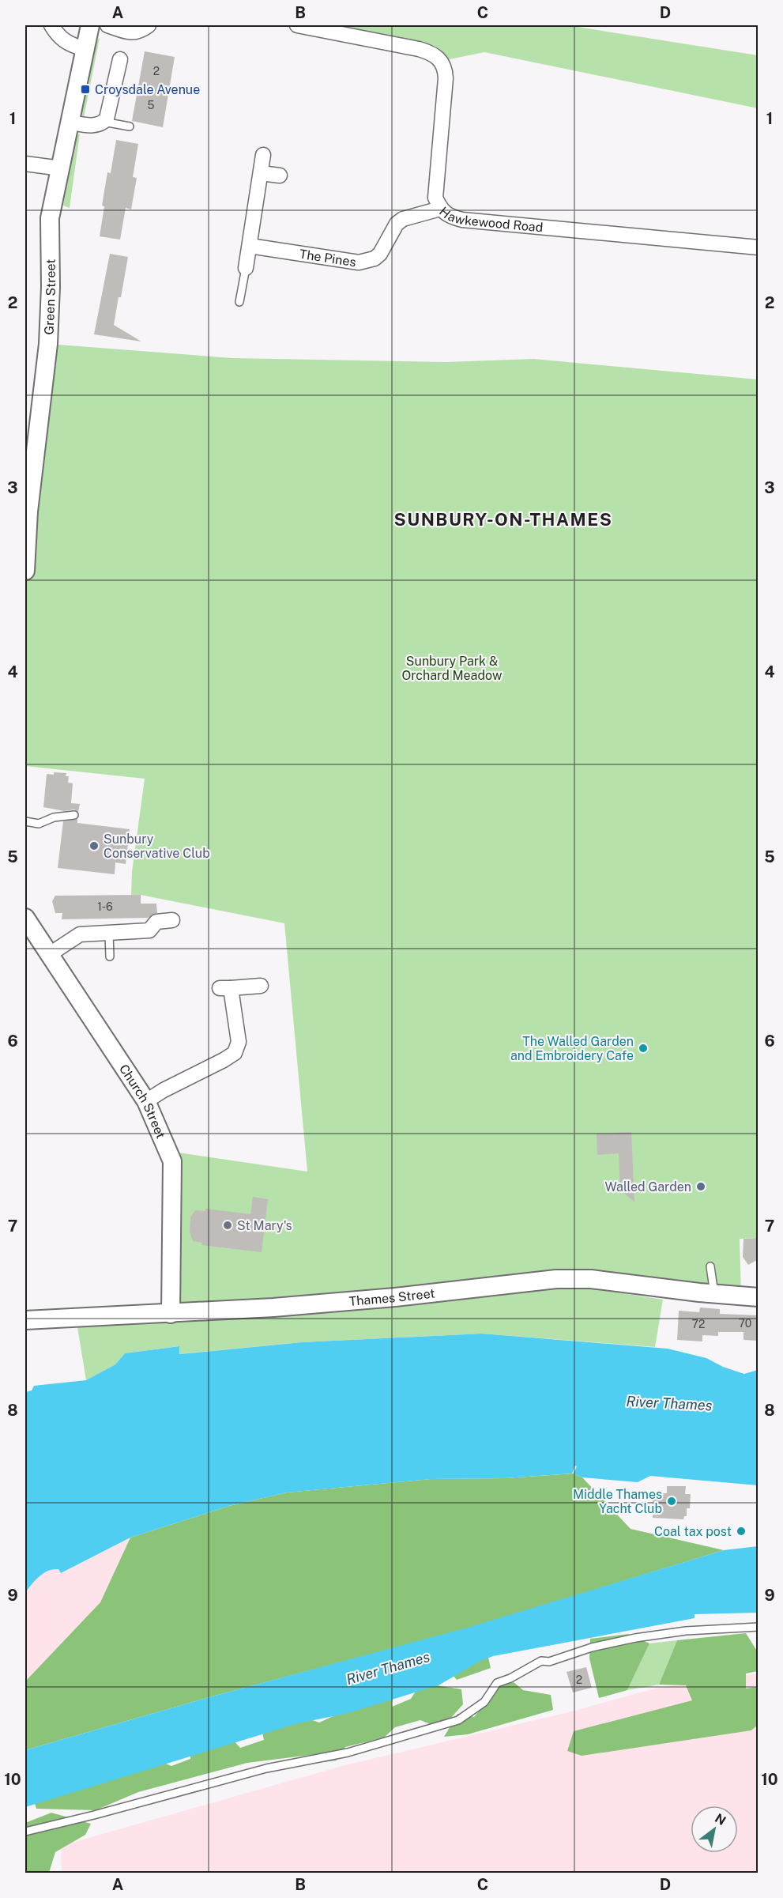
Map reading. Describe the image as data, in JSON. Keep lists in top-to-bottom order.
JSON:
{
  "streets": {
    "street": [
      "Hawkewood Road",
      "The Pines",
      "Green Street",
      "Church Street",
      "Thames Street"
    ]
  },
  "crossings": [
    ["Hawkewood Road", "The Pines"],
    ["Church Street", "Thames Street"]
  ],
  "districts": ["SUNBURY-ON-THAMES"],
  "water": ["River Thames"],
  "parks": ["Sunbury Park & Orchard Meadow"],
  "places": {
    "transit": ["Croysdale Avenue"],
    "other": [
      "Sunbury Conservative Club",
      "The Walled Garden and Embroidery Cafe",
      "Walled Garden",
      "St Mary's",
      "Middle Thames Yacht Club",
      "Coal tax post"
    ]
  },
  "house_numbers": [
    "2",
    "5",
    "1-6",
    "70",
    "72",
    "2"
  ],
  "north": "top right",
  "grid": {
    "columns": [
      "A",
      "B",
      "C",
      "D"
    ],
    "rows": [
      "1",
      "2",
      "3",
      "4",
      "5",
      "6",
      "7",
      "8",
      "9",
      "10"
    ]
  }
}
